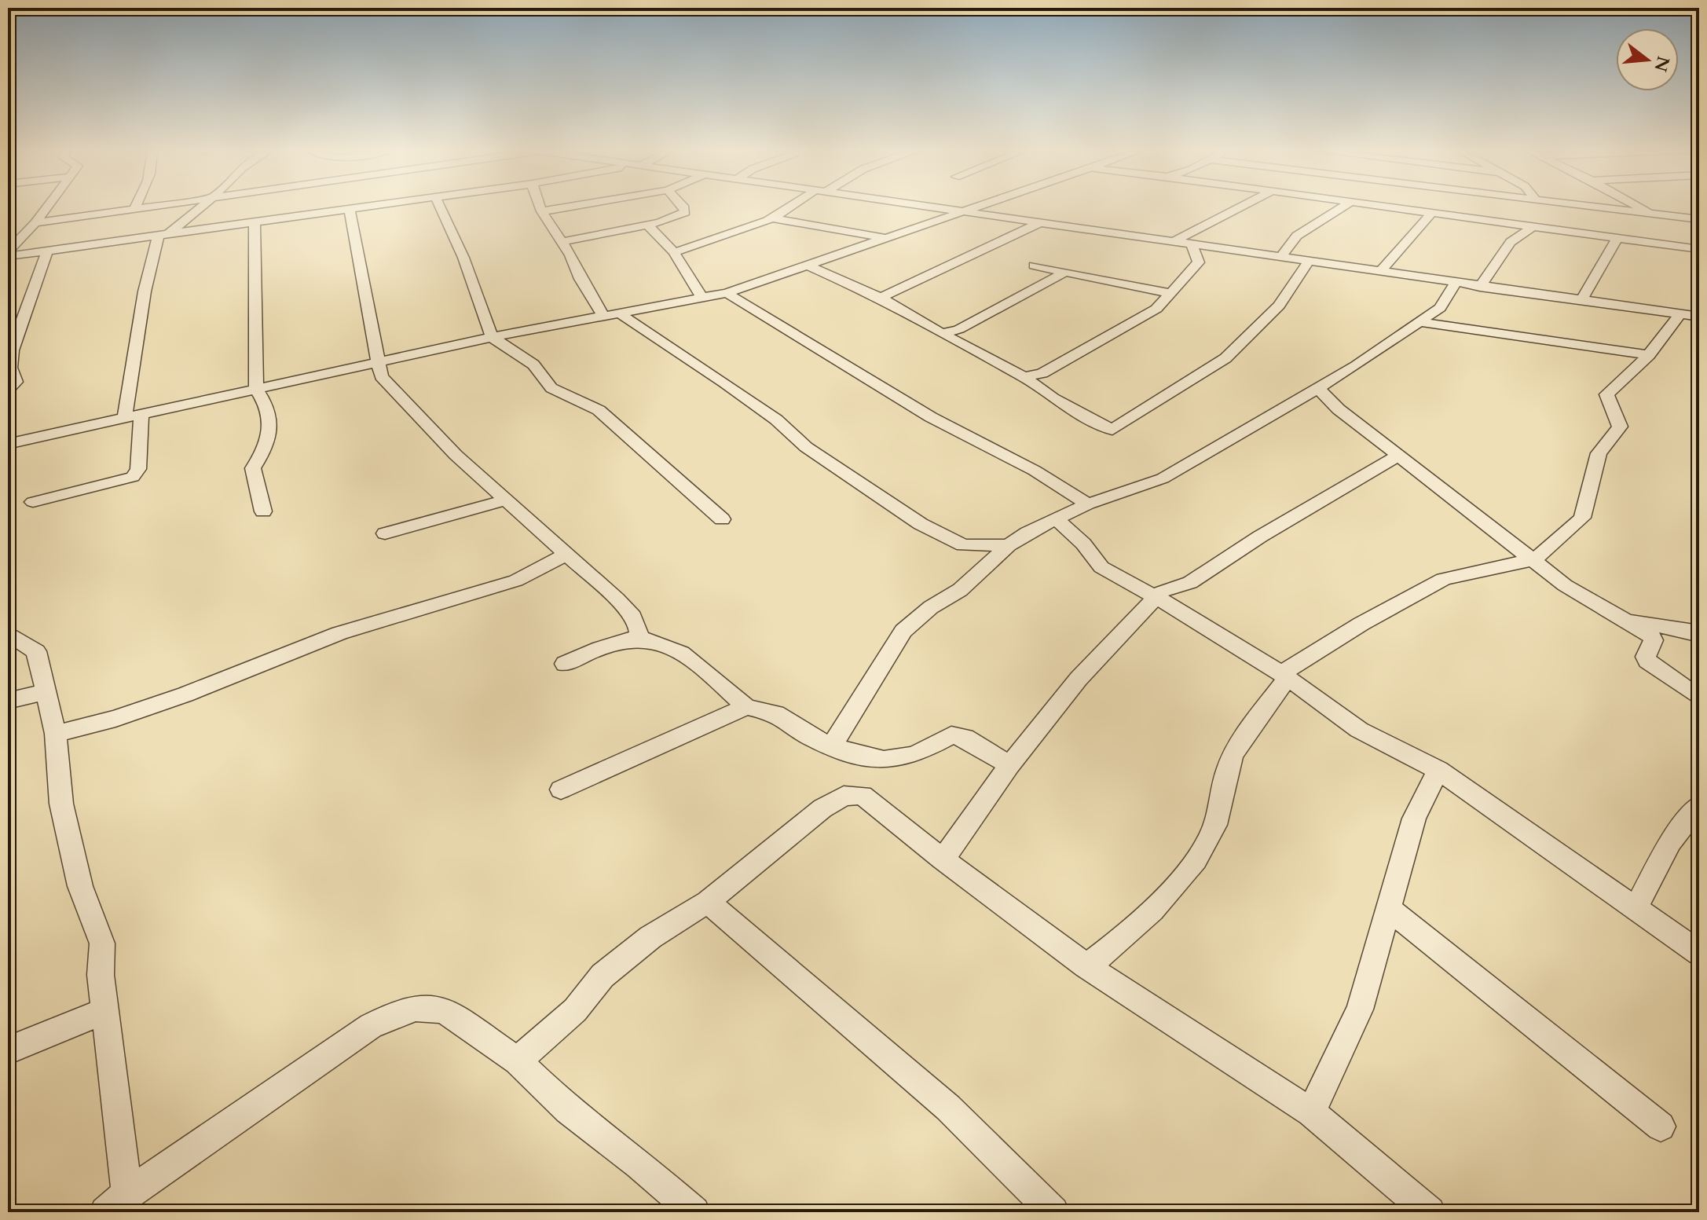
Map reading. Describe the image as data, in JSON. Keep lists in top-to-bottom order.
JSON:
{
  "north": "right"
}
